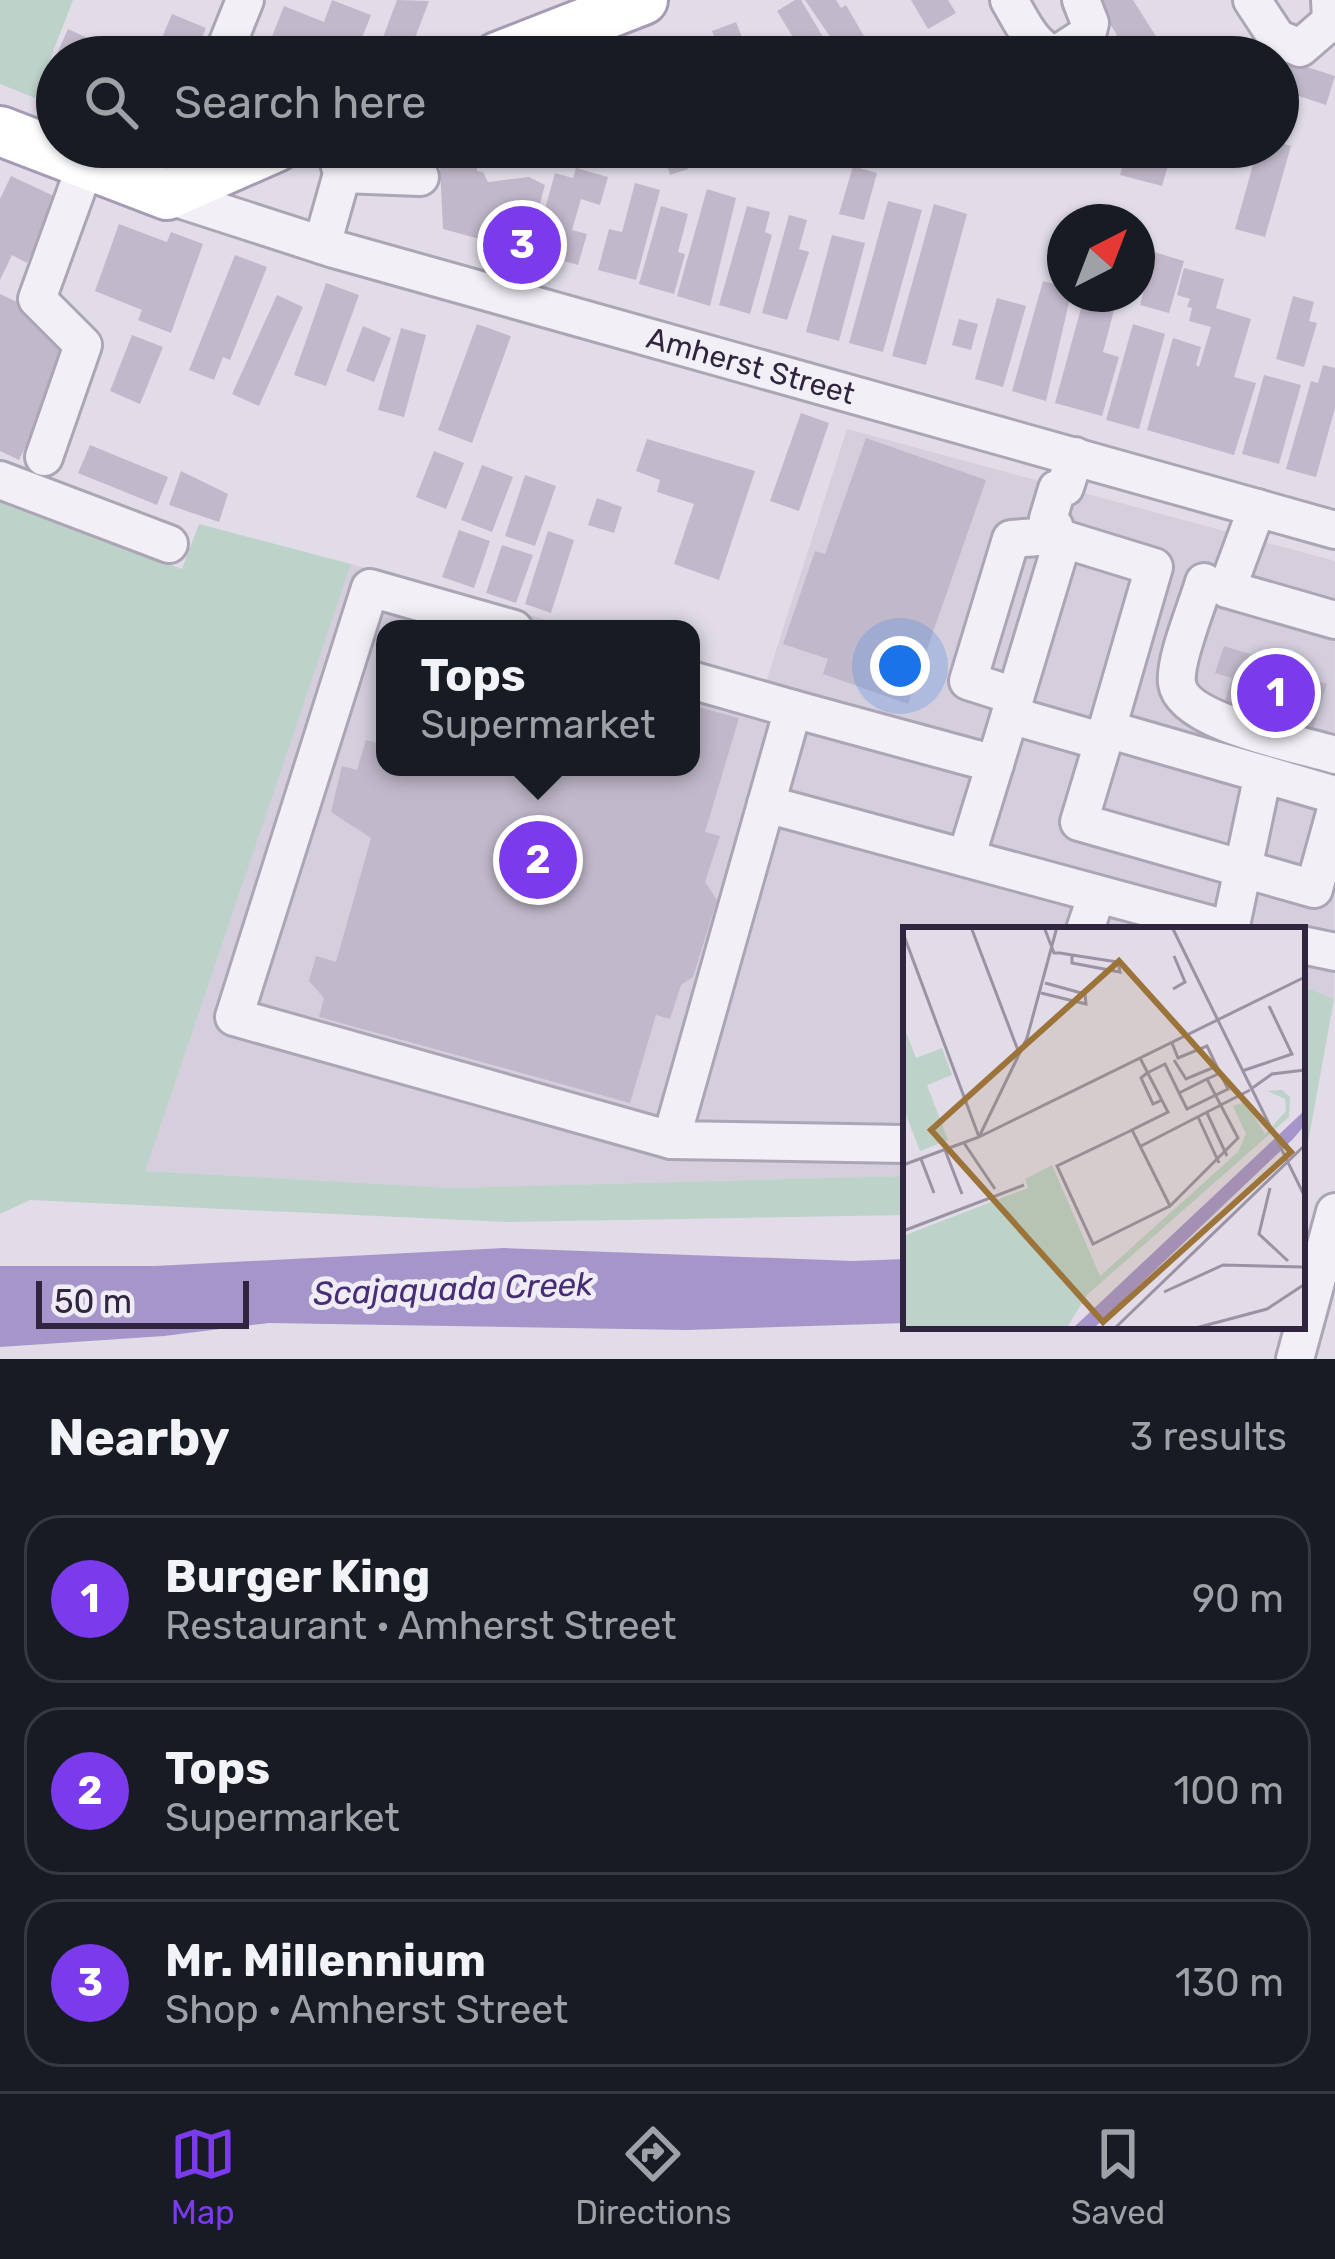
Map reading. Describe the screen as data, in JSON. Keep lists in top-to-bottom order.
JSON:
{
  "streets": {
    "street": ["Amherst Street"]
  },
  "water": ["Scajaquada Creek"],
  "scale_bar": "50 m",
  "north": "top right",
  "page": {
    "search": "Search here",
    "pins": ["3", "1", "2"],
    "popup": ["Tops", "Supermarket"],
    "scale": "50 m",
    "heading": ["Nearby", "3 results"],
    "list": [
      {
        "mark": "1",
        "name": "Burger King",
        "note": "Restaurant · Amherst Street",
        "value": "90 m"
      },
      {
        "mark": "2",
        "name": "Tops",
        "note": "Supermarket",
        "value": "100 m"
      },
      {
        "mark": "3",
        "name": "Mr. Millennium",
        "note": "Shop · Amherst Street",
        "value": "130 m"
      }
    ],
    "nav": ["Map", "Directions", "Saved"]
  }
}
